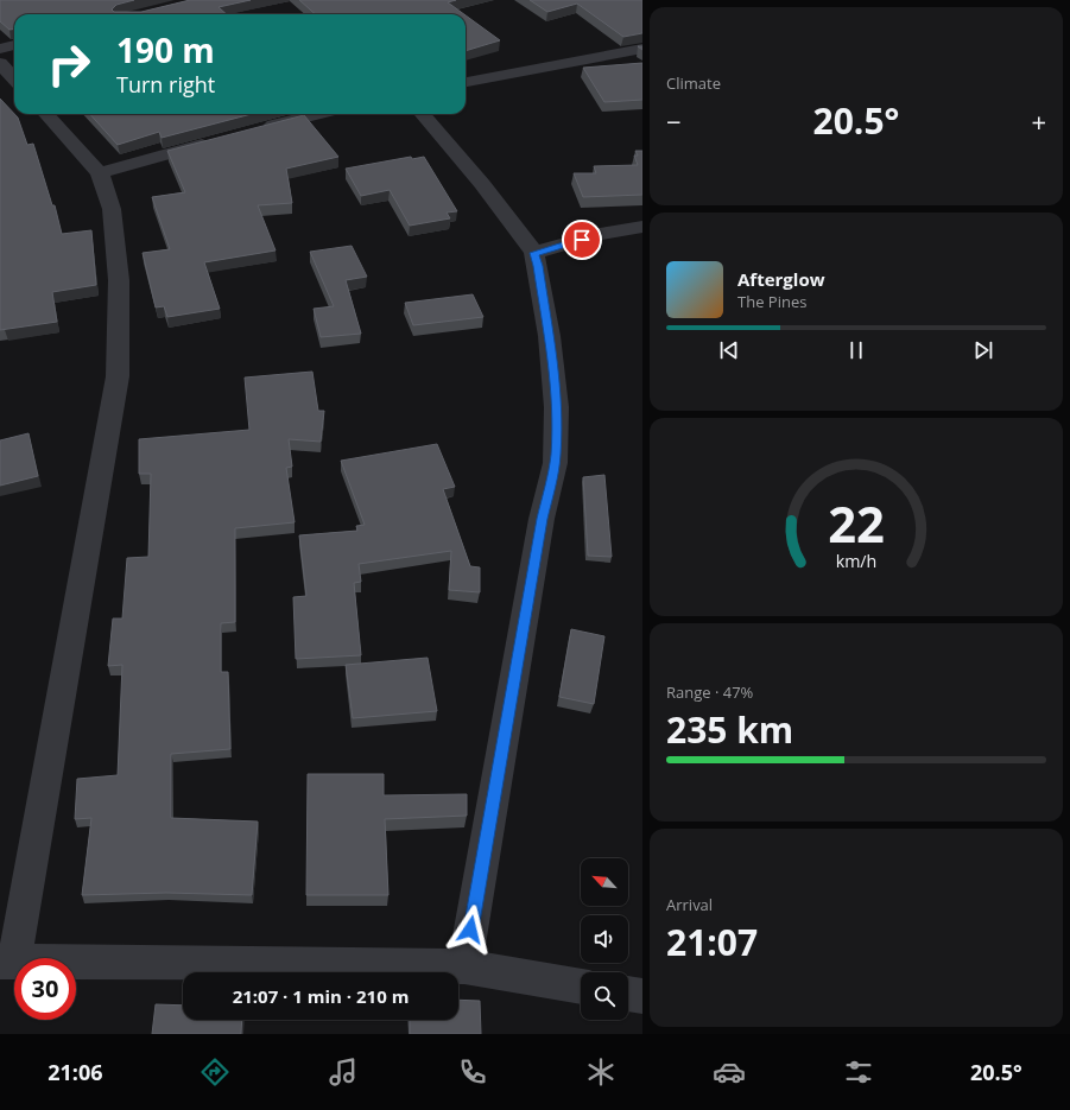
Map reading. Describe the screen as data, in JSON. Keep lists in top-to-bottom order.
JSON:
{
  "north": "top left",
  "page": {
    "tile": [
      "Climate",
      ["Range · 47%", "235 km"],
      ["Arrival", "21:07"]
    ],
    "turn": ["190 m", "Turn right"],
    "heat": ["−", "20.5°", "+"],
    "song": ["Afterglow", "The Pines"],
    "limit": "30",
    "trip": "21:07 · 1 min · 210 m",
    "tabs": ["21:06", "20.5°"],
    "gauge": ["22", "km/h"]
  }
}
